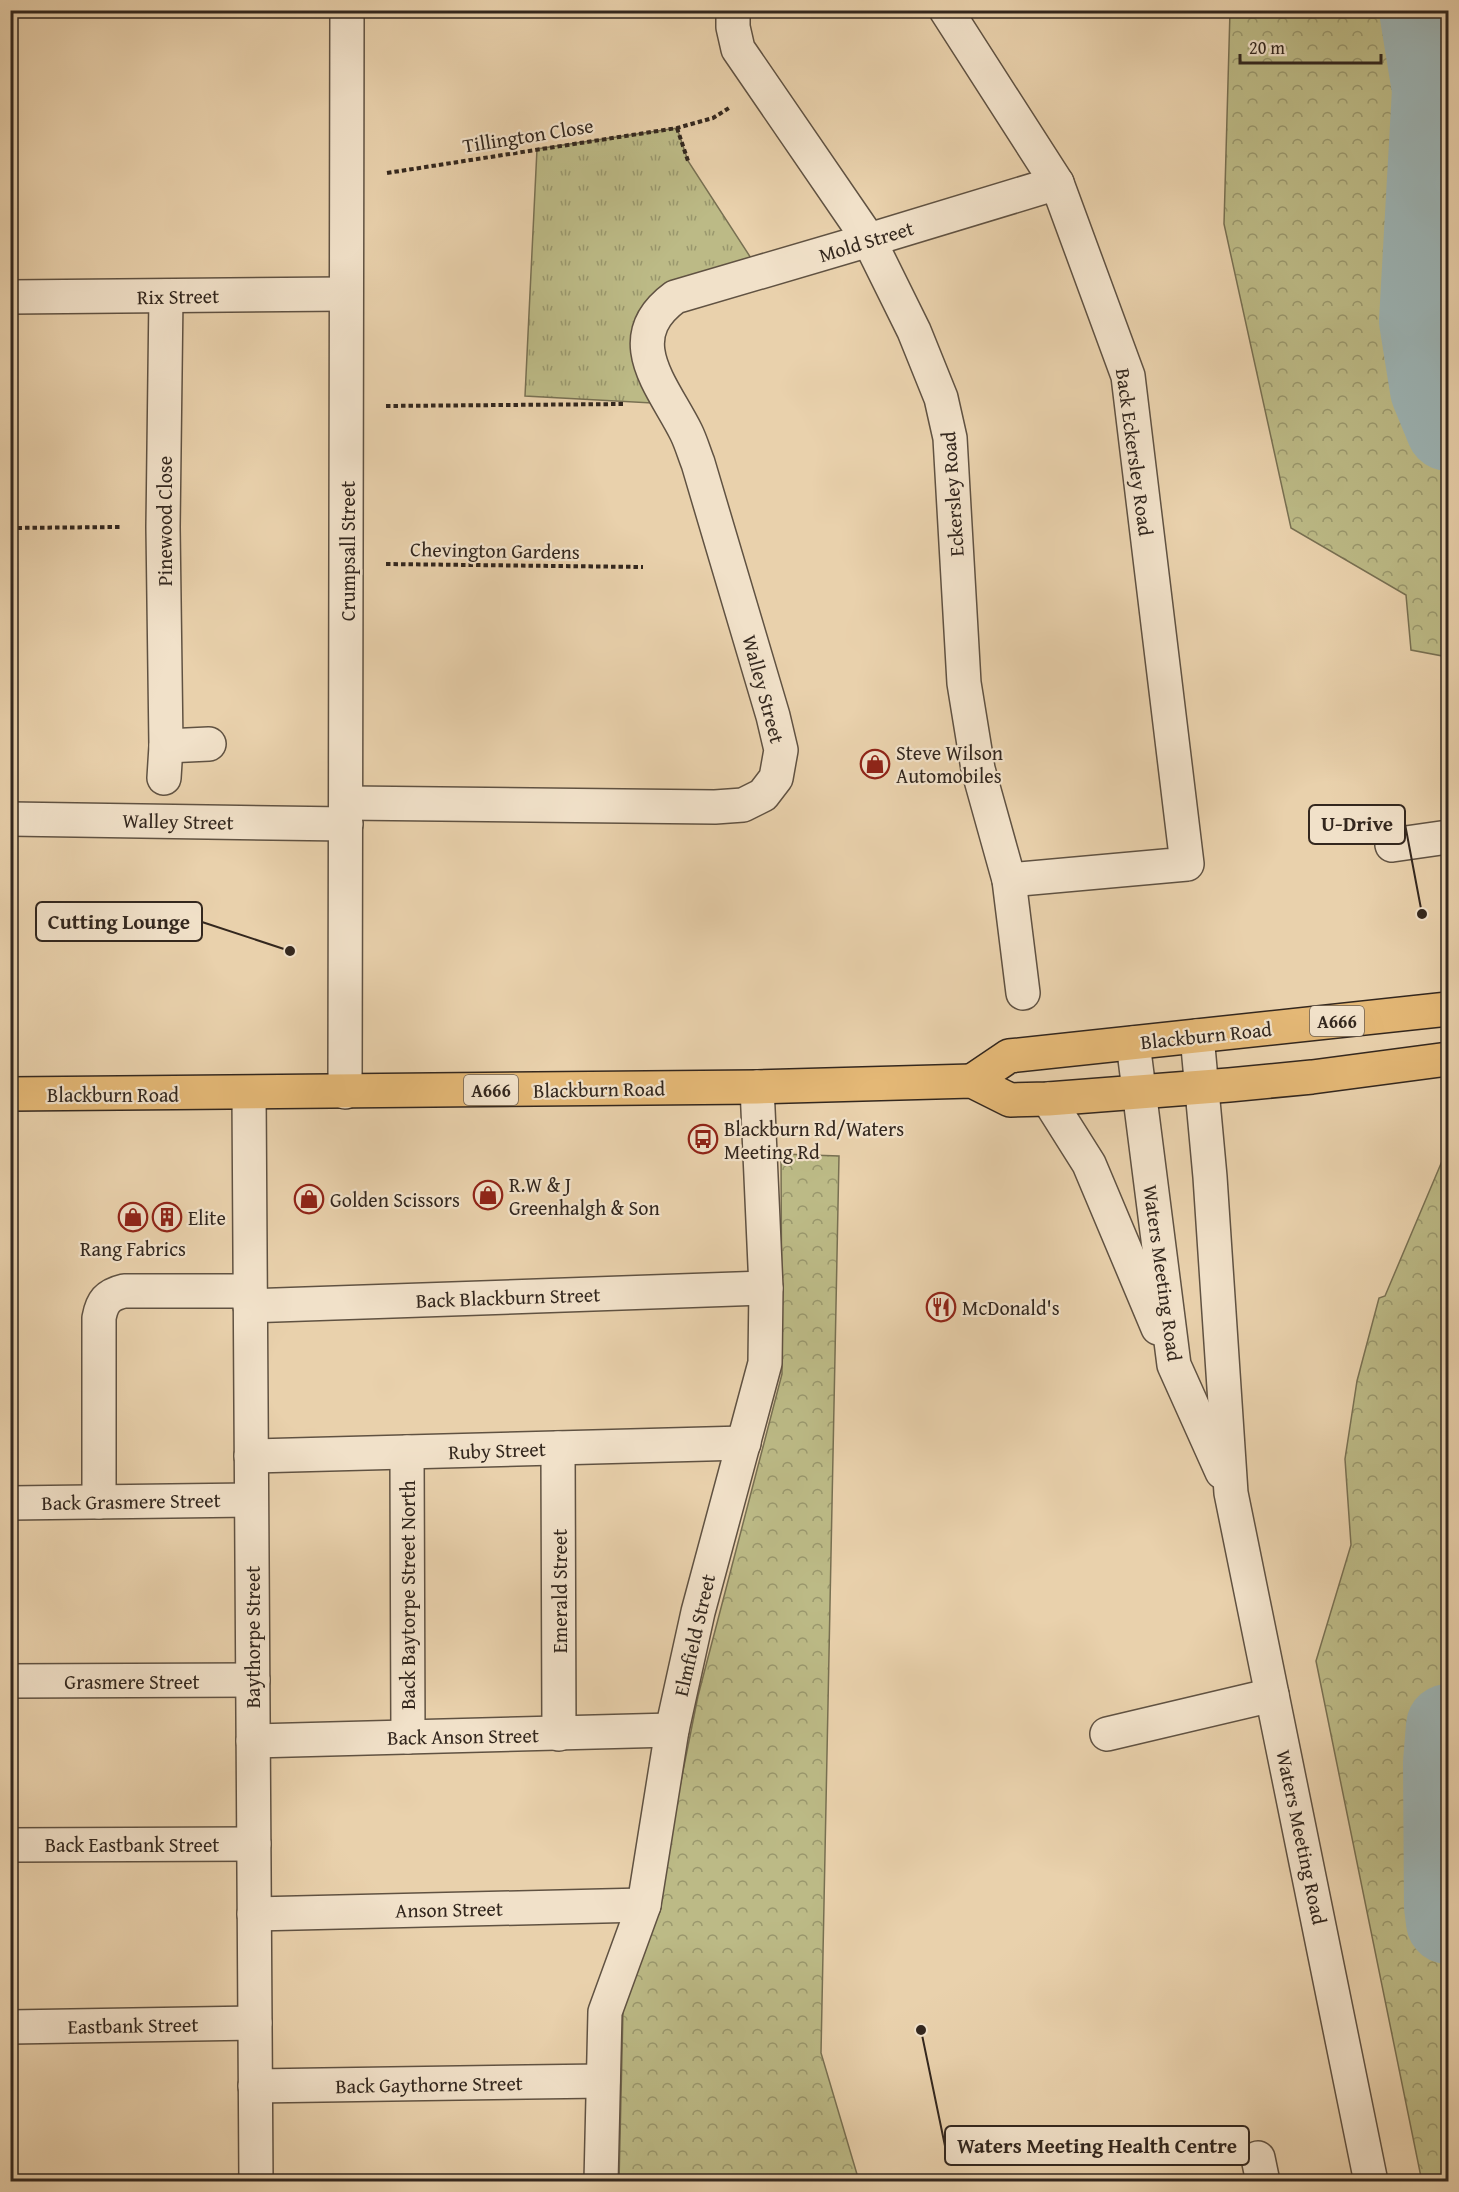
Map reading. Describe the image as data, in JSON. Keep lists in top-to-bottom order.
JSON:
{
  "streets": {
    "highway": ["A666", "Blackburn Road"],
    "street": [
      "Mold Street",
      "Rix Street",
      "Back Eckersley Road",
      "Eckersley Road",
      "Pinewood Close",
      "Crumpsall Street",
      "Walley Street",
      "Waters Meeting Road",
      "Back Blackburn Street",
      "Ruby Street",
      "Back Grasmere Street",
      "Emerald Street",
      "Back Baytorpe Street North",
      "Elmfield Street",
      "Baythorpe Street",
      "Grasmere Street",
      "Back Anson Street",
      "Back Eastbank Street",
      "Anson Street",
      "Eastbank Street",
      "Back Gaythorne Street"
    ],
    "path": ["Tillington Close", "Chevington Gardens"]
  },
  "crossings": [
    ["Tillington Close", "Crumpsall Street"],
    ["Mold Street", "Back Eckersley Road"],
    ["Mold Street", "Eckersley Road"],
    ["Mold Street", "Walley Street"],
    ["Rix Street", "Pinewood Close"],
    ["Rix Street", "Crumpsall Street"],
    ["Back Eckersley Road", "Eckersley Road"],
    ["Chevington Gardens", "Crumpsall Street"],
    ["Crumpsall Street", "Walley Street"],
    ["Crumpsall Street", "Blackburn Road"],
    ["Blackburn Road", "Waters Meeting Road"],
    ["Blackburn Road", "Elmfield Street"],
    ["Blackburn Road", "Baythorpe Street"],
    ["Back Blackburn Street", "Back Grasmere Street"],
    ["Back Blackburn Street", "Elmfield Street"],
    ["Back Blackburn Street", "Baythorpe Street"],
    ["Ruby Street", "Emerald Street"],
    ["Ruby Street", "Back Baytorpe Street North"],
    ["Ruby Street", "Elmfield Street"],
    ["Ruby Street", "Baythorpe Street"],
    ["Back Grasmere Street", "Baythorpe Street"],
    ["Emerald Street", "Back Anson Street"],
    ["Back Baytorpe Street North", "Back Anson Street"],
    ["Elmfield Street", "Back Anson Street"],
    ["Elmfield Street", "Anson Street"],
    ["Elmfield Street", "Back Gaythorne Street"],
    ["Baythorpe Street", "Grasmere Street"],
    ["Baythorpe Street", "Back Anson Street"],
    ["Baythorpe Street", "Back Eastbank Street"],
    ["Baythorpe Street", "Anson Street"],
    ["Baythorpe Street", "Eastbank Street"],
    ["Baythorpe Street", "Back Gaythorne Street"]
  ],
  "places": {
    "shop": [
      "Steve Wilson Automobiles",
      "R.W & J Greenhalgh & Son",
      "Golden Scissors",
      "Rang Fabrics"
    ],
    "other": ["U-Drive", "Cutting Lounge", "Waters Meeting Health Centre"],
    "bus stop": ["Blackburn Rd/Waters Meeting Rd"],
    "building": ["Elite"],
    "restaurant": ["McDonald's"]
  },
  "scale_bar": "20 m"
}
